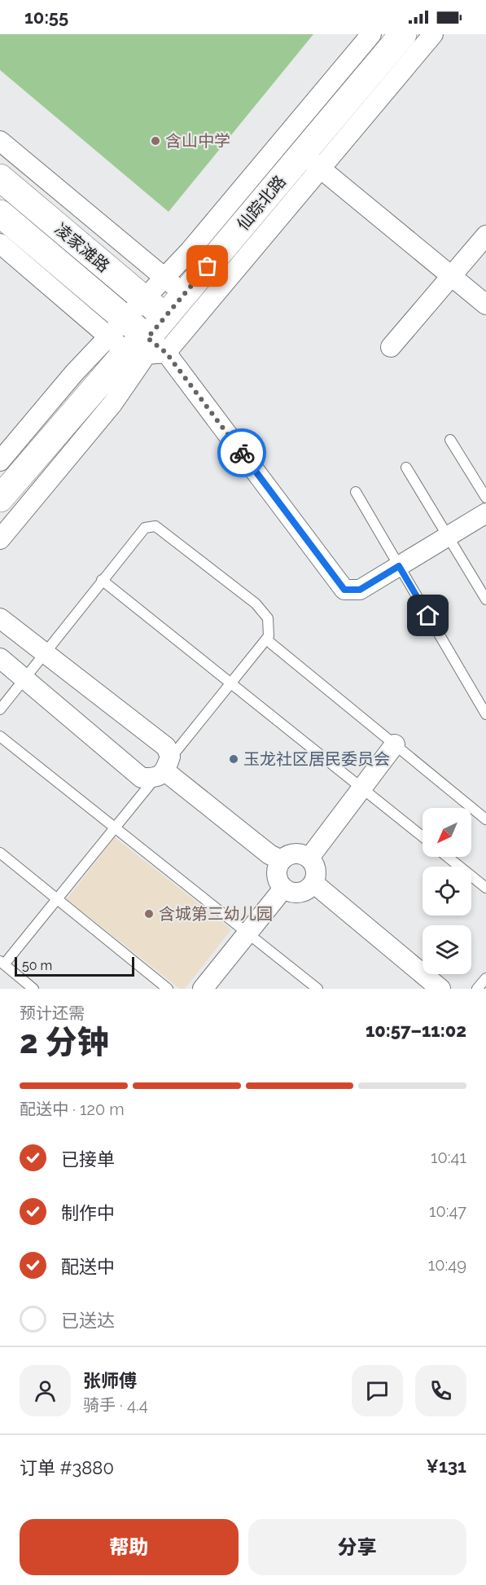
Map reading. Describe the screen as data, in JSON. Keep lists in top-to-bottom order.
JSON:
{
  "streets": {
    "main road": ["仙踪北路", "凌家滩路"]
  },
  "crossings": [
    ["仙踪北路", "凌家滩路"]
  ],
  "places": ["含山中学", "玉龙社区居民委员会", "含城第三幼儿园"],
  "scale_bar": "50 m",
  "north": "bottom left",
  "page": {
    "status": "10:55",
    "scale": "50 m",
    "heading": ["2 分钟", "预计还需", "10:57–11:02"],
    "panel": [
      "张师傅",
      "骑手 · 4.4",
      "订单 #3880",
      "¥131"
    ],
    "bar": "配送中 · 120 m",
    "list": [
      ["已接单", "10:41"],
      ["制作中", "10:47"],
      ["配送中", "10:49"],
      "已送达"
    ],
    "buttons": ["帮助", "分享"]
  }
}
